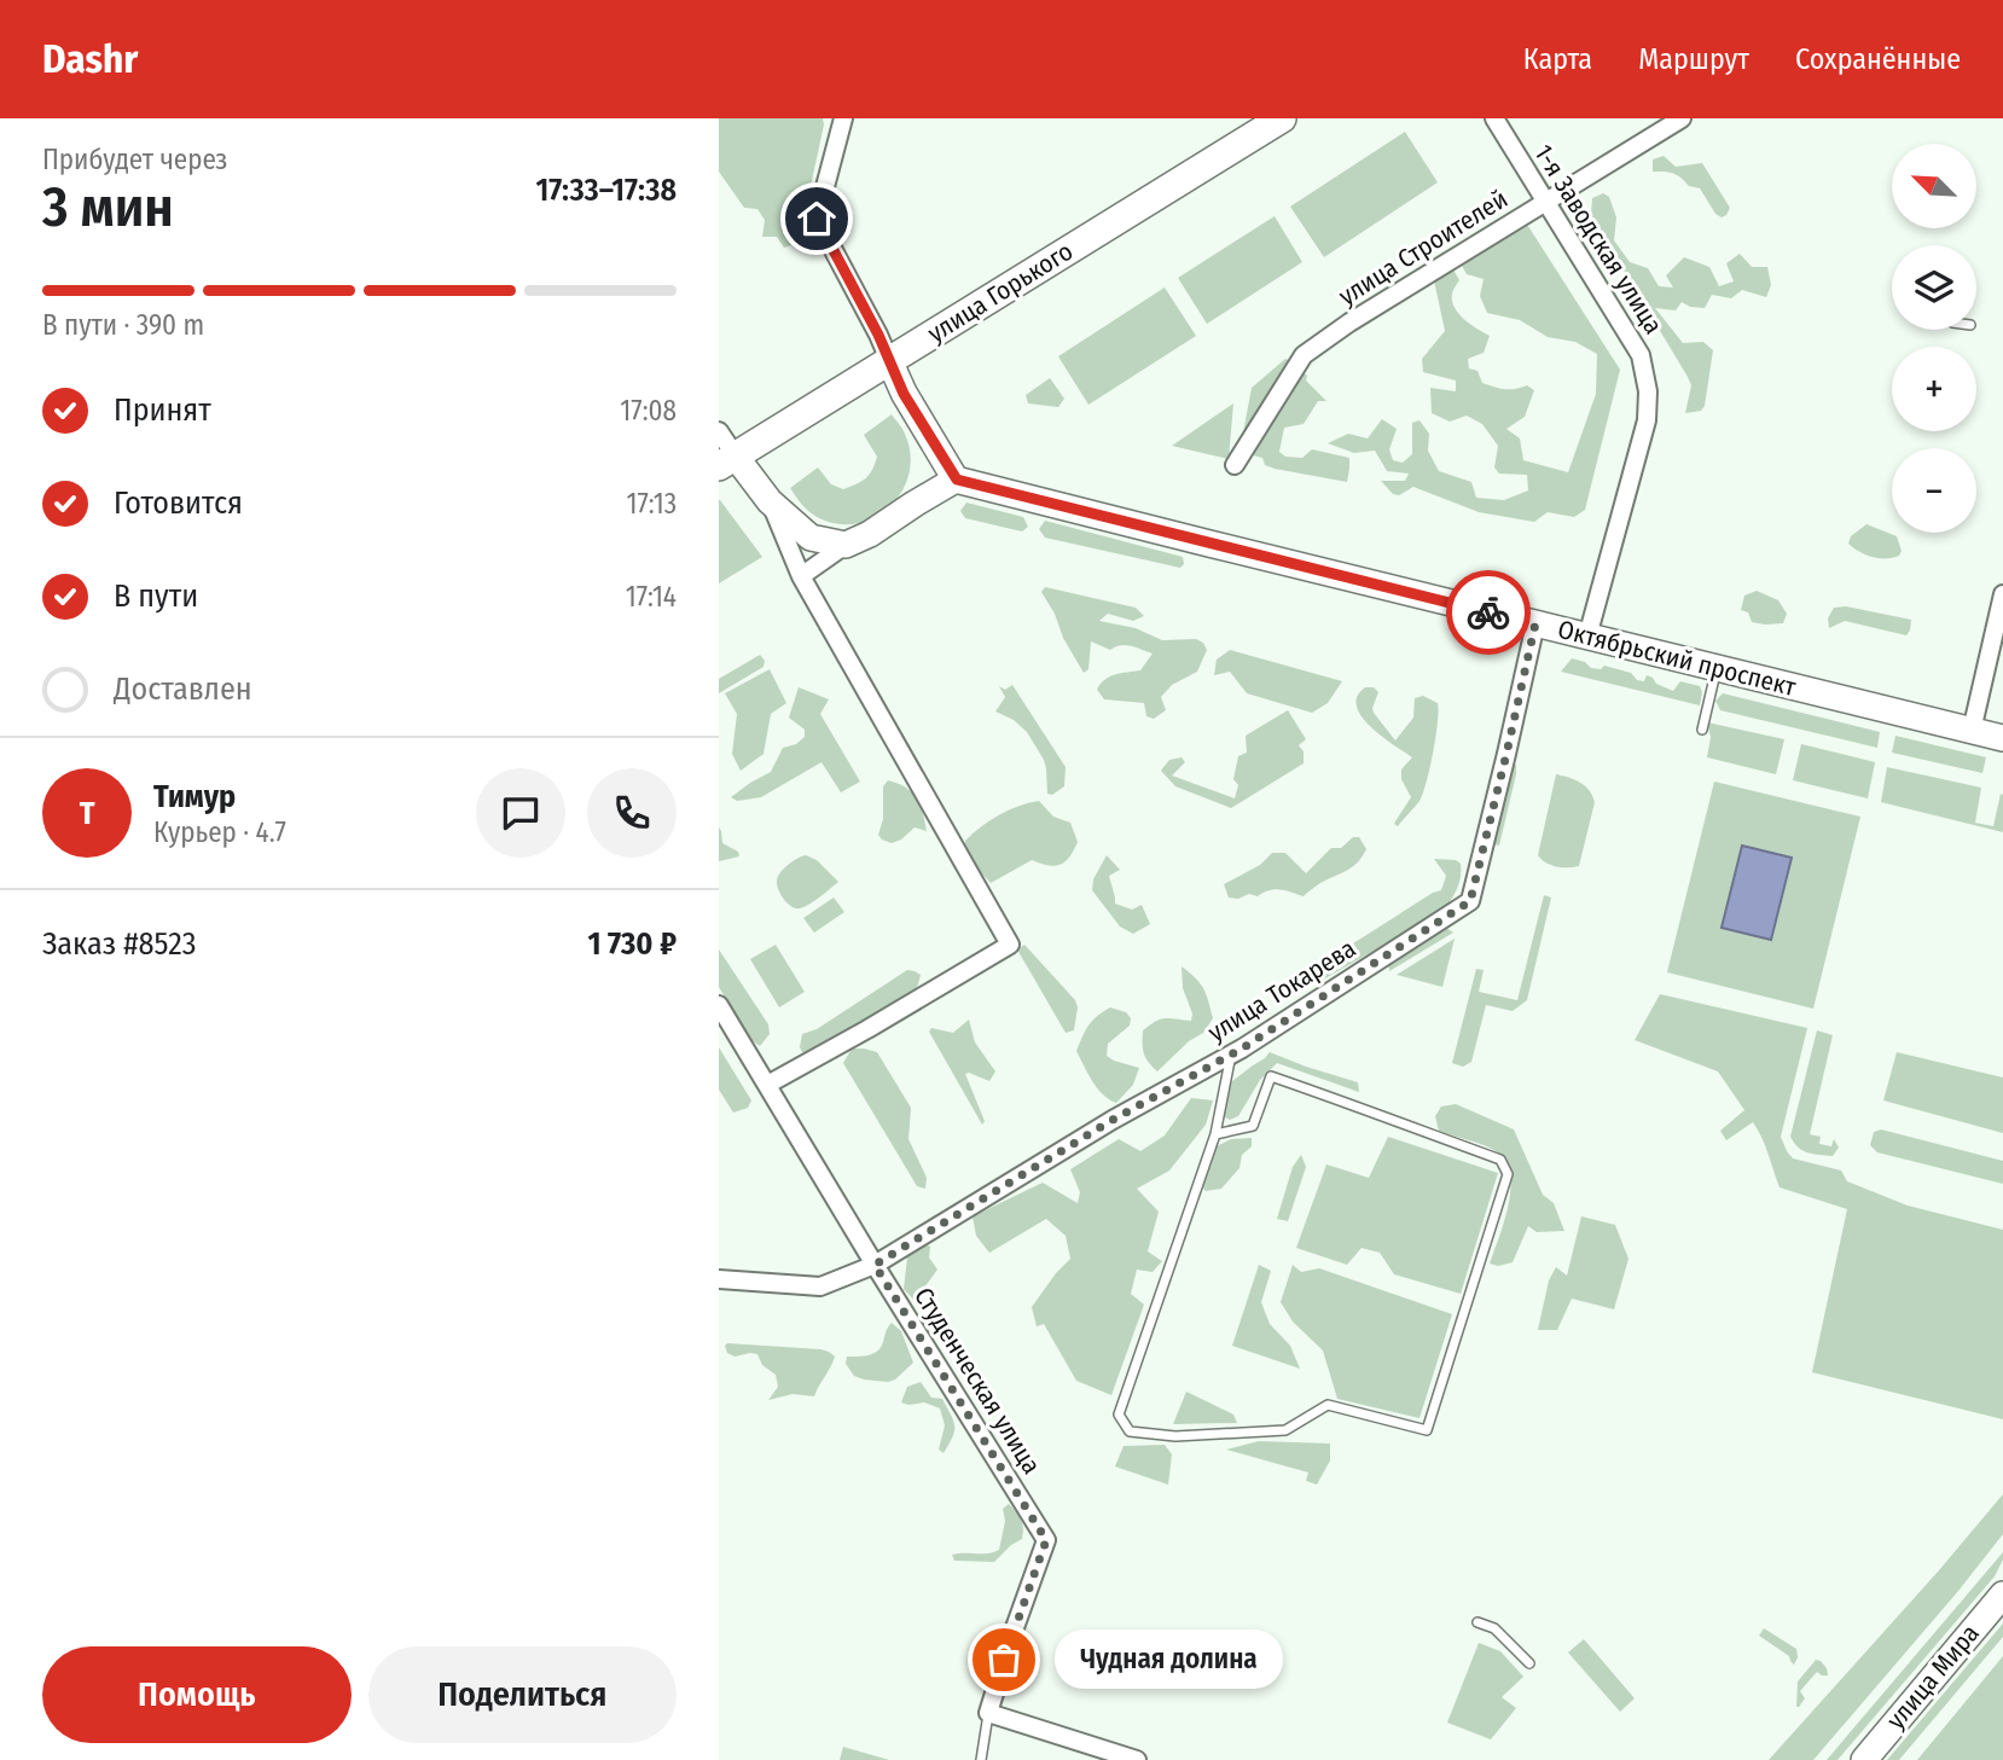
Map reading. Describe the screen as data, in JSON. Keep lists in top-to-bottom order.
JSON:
{
  "streets": {
    "main road": ["улица Горького", "Октябрьский проспект", "улица Мира"],
    "street": [
      "1-я Заводская улица",
      "улица Строителей",
      "улица Токарева",
      "Студенческая улица"
    ]
  },
  "crossings": [
    ["1-я Заводская улица", "улица Строителей"],
    ["1-я Заводская улица", "Октябрьский проспект"],
    ["Октябрьский проспект", "улица Токарева"],
    ["улица Токарева", "Студенческая улица"]
  ],
  "places": ["Чудная долина"],
  "north": "top left",
  "page": {
    "header": "Dashr",
    "nav": ["Карта", "Маршрут", "Сохранённые"],
    "heading": ["3 мин", "Прибудет через", "17:33–17:38"],
    "panel": [
      "Тимур",
      "Курьер · 4.7",
      "Заказ #8523",
      "1 730 ₽"
    ],
    "map_buttons": ["+", "−"],
    "bar": "В пути · 390 m",
    "list": [
      ["Принят", "17:08"],
      ["Готовится", "17:13"],
      ["В пути", "17:14"],
      "Доставлен"
    ],
    "round": "Т",
    "buttons": ["Помощь", "Поделиться"],
    "bubble": "Чудная долина"
  }
}
